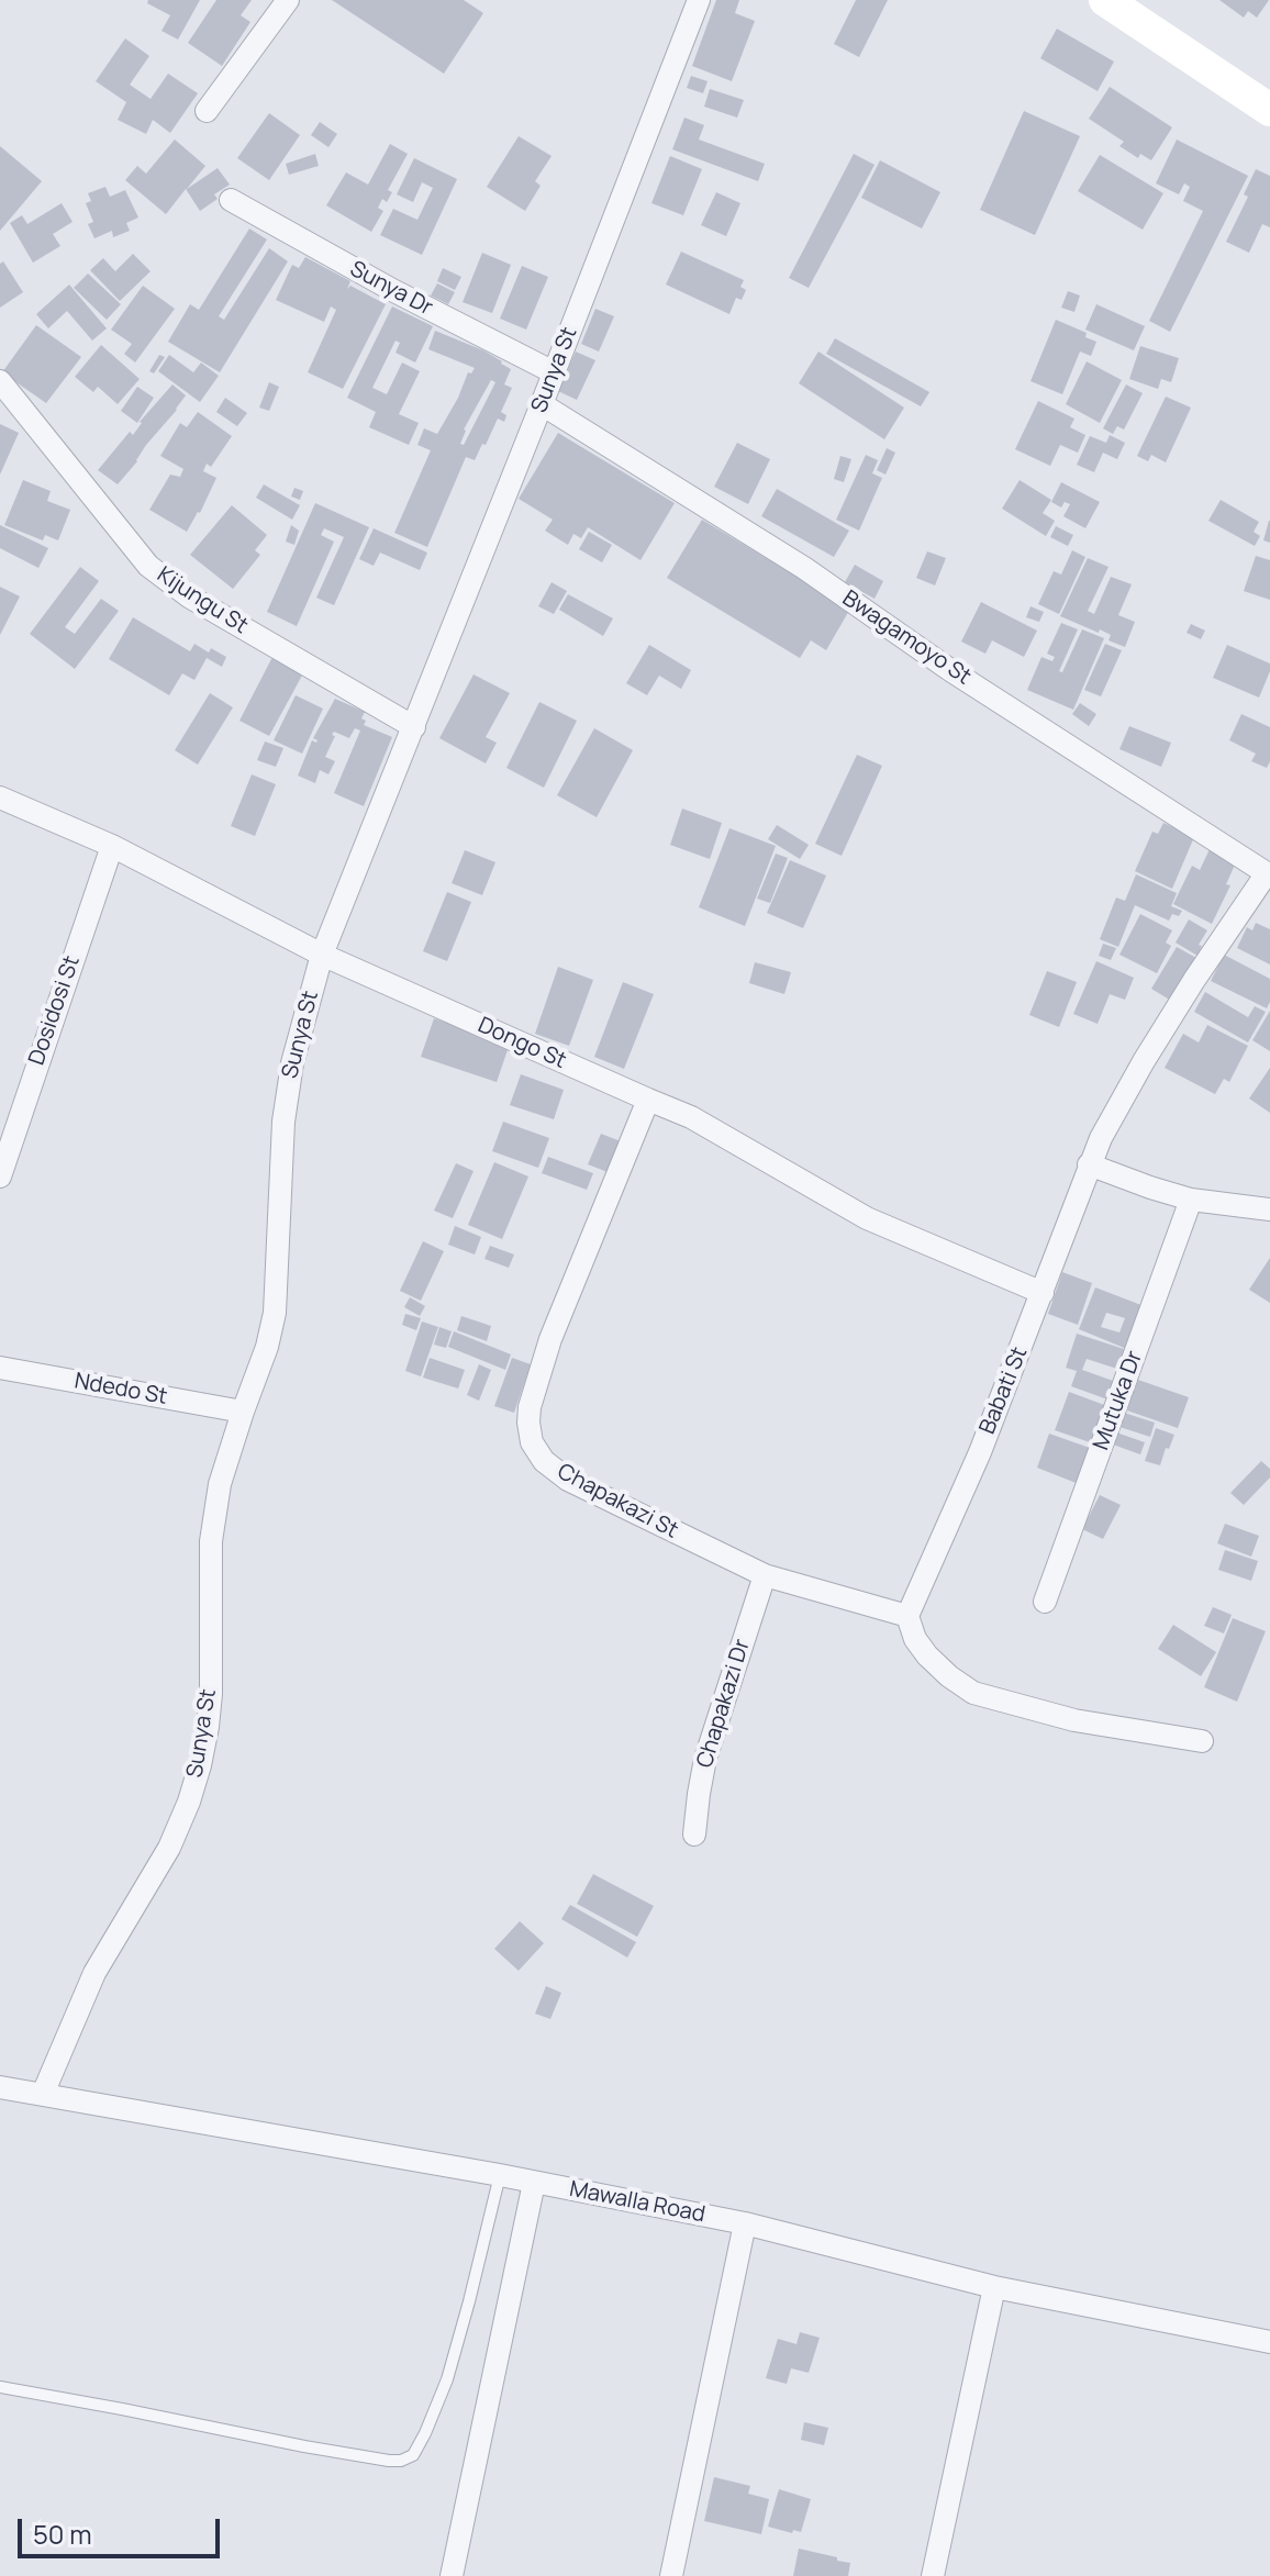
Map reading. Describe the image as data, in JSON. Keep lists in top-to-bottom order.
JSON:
{
  "streets": {
    "street": [
      "Sunya Dr",
      "Sunya St",
      "Kijungu St",
      "Bwagamoyo St",
      "Dosidosi St",
      "Dongo St",
      "Ndedo St",
      "Babati St",
      "Mutuka Dr",
      "Chapakazi St",
      "Chapakazi Dr",
      "Mawalla Road"
    ]
  },
  "crossings": [
    ["Sunya Dr", "Sunya St"],
    ["Sunya St", "Kijungu St"],
    ["Sunya St", "Bwagamoyo St"],
    ["Sunya St", "Dongo St"],
    ["Sunya St", "Ndedo St"],
    ["Sunya St", "Mawalla Road"],
    ["Bwagamoyo St", "Babati St"],
    ["Dosidosi St", "Dongo St"],
    ["Dongo St", "Babati St"],
    ["Dongo St", "Chapakazi St"],
    ["Babati St", "Chapakazi St"],
    ["Chapakazi St", "Chapakazi Dr"]
  ],
  "scale_bar": "50 m"
}
